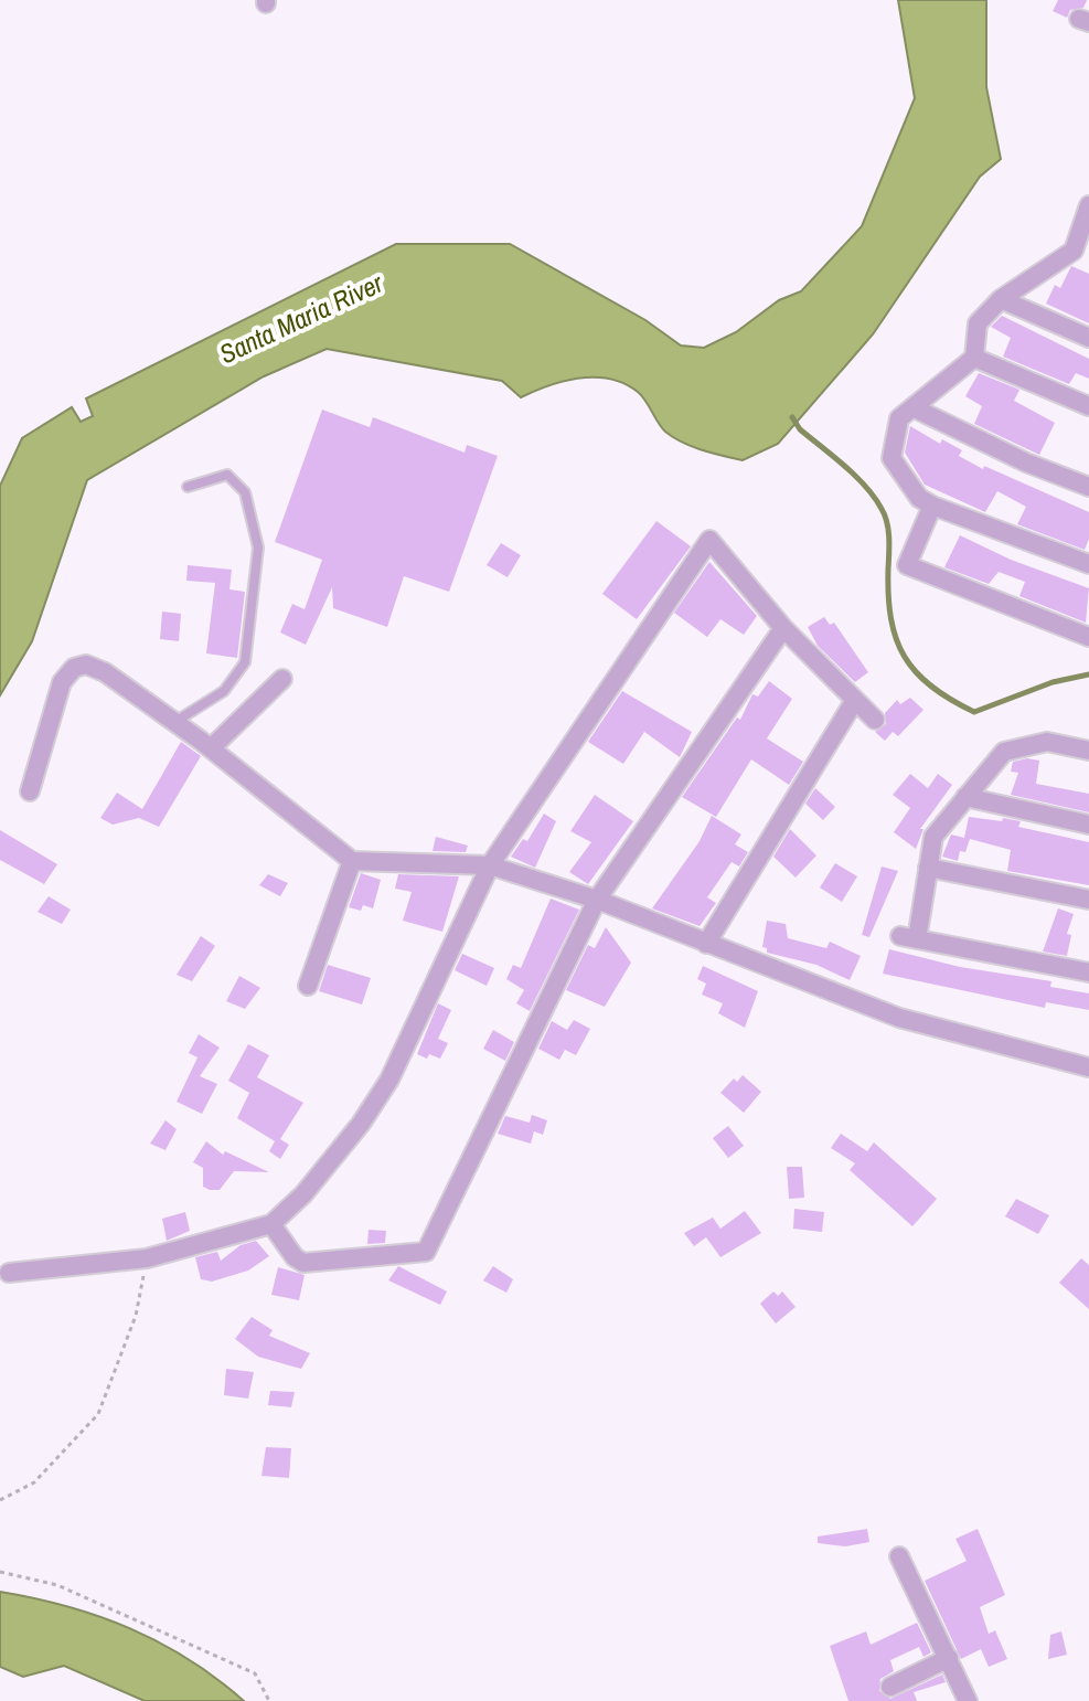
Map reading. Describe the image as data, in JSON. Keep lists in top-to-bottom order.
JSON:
{
  "water": ["Santa Maria River"]
}
